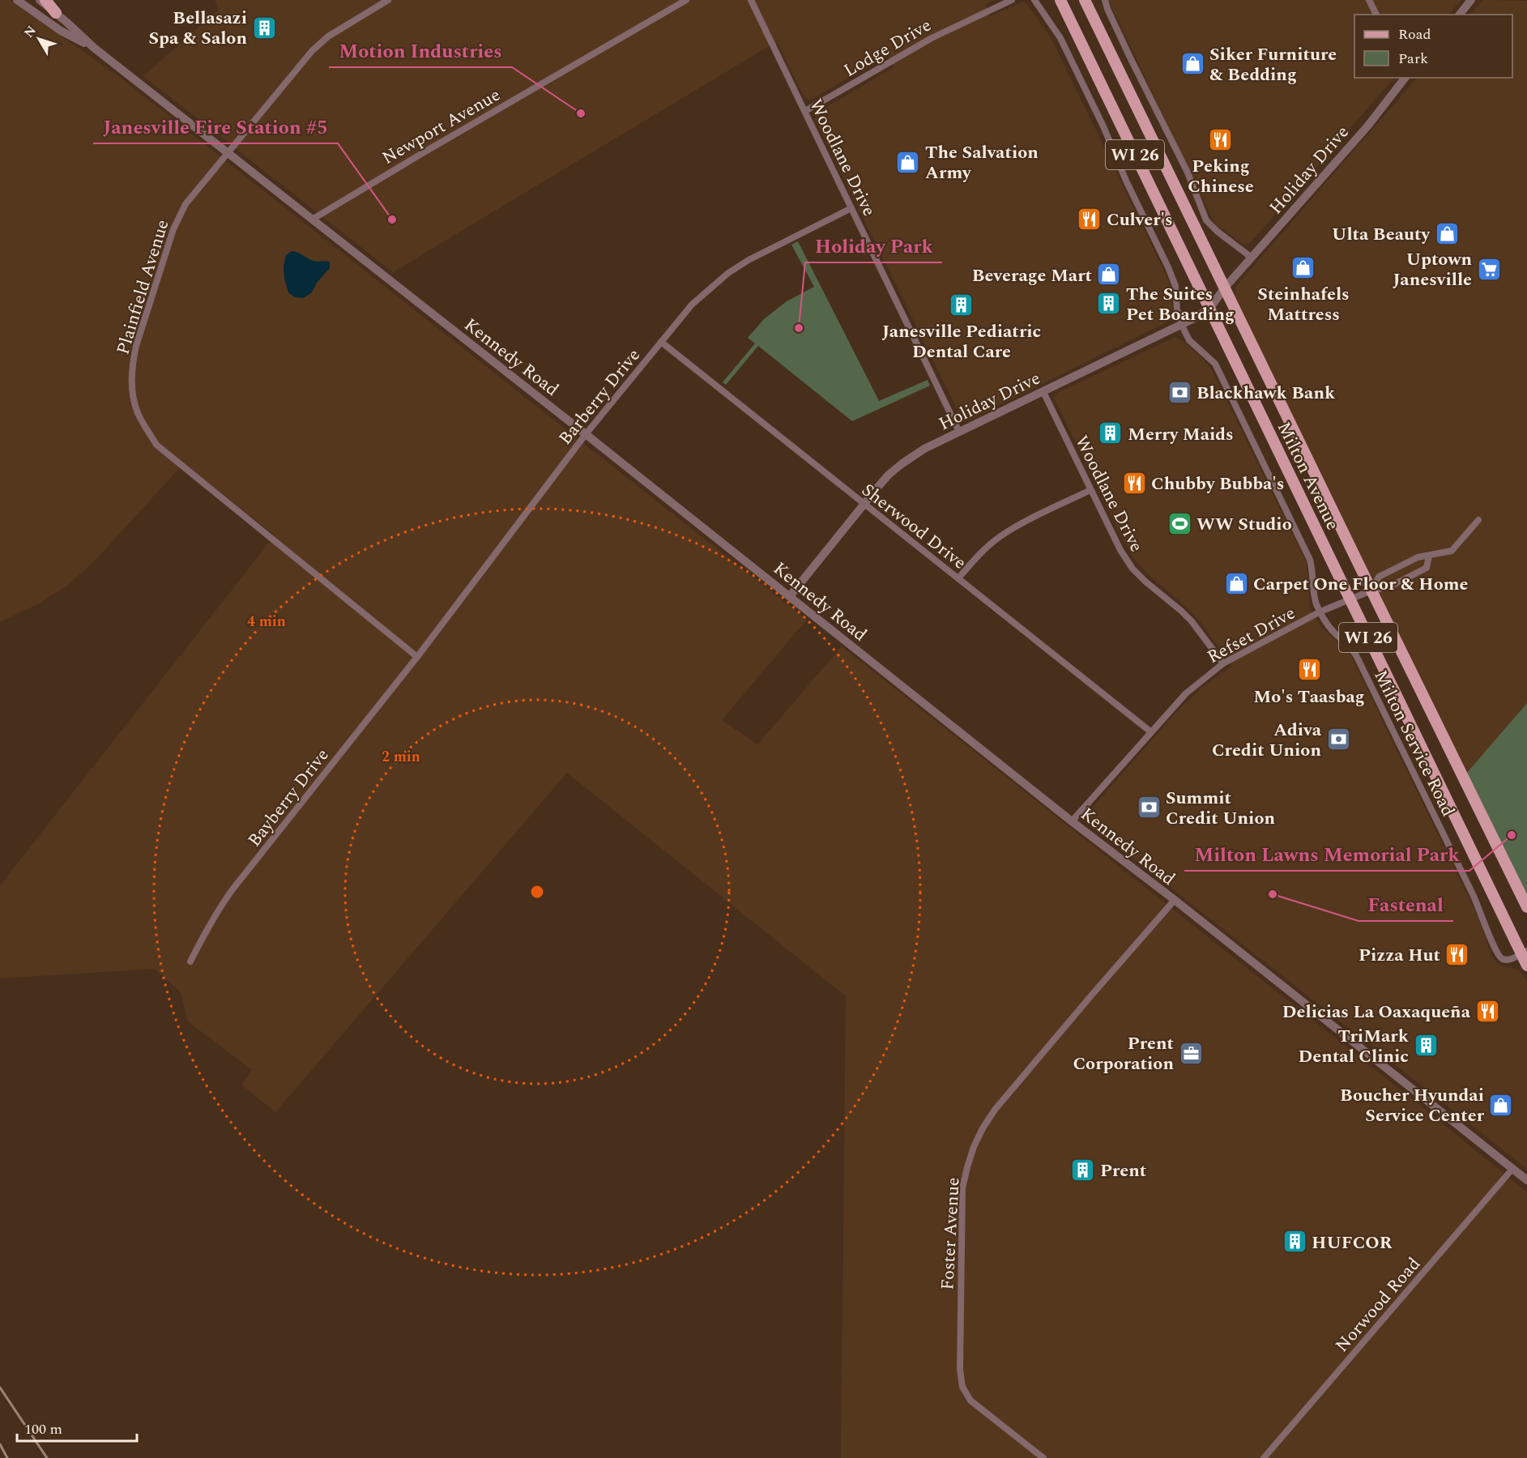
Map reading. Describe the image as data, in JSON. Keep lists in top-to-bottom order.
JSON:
{
  "streets": {
    "main road": ["WI 26", "Milton Avenue"],
    "street": [
      "Lodge Drive",
      "Newport Avenue",
      "Woodlane Drive",
      "Holiday Drive",
      "Plainfield Avenue",
      "Kennedy Road",
      "Barberry Drive",
      "Sherwood Drive",
      "Refset Drive",
      "Milton Service Road",
      "Bayberry Drive",
      "Foster Avenue",
      "Norwood Road"
    ]
  },
  "crossings": [
    ["Lodge Drive", "Woodlane Drive"],
    ["Newport Avenue", "Kennedy Road"],
    ["Woodlane Drive", "Holiday Drive"],
    ["Woodlane Drive", "Barberry Drive"],
    ["Woodlane Drive", "Refset Drive"],
    ["Holiday Drive", "Kennedy Road"],
    ["Holiday Drive", "Milton Avenue"],
    ["Holiday Drive", "Sherwood Drive"],
    ["Holiday Drive", "Milton Service Road"],
    ["Plainfield Avenue", "Kennedy Road"],
    ["Plainfield Avenue", "Barberry Drive"],
    ["Plainfield Avenue", "Bayberry Drive"],
    ["Kennedy Road", "Barberry Drive"],
    ["Kennedy Road", "Refset Drive"],
    ["Kennedy Road", "Foster Avenue"],
    ["Kennedy Road", "Norwood Road"],
    ["Barberry Drive", "Sherwood Drive"],
    ["Barberry Drive", "Bayberry Drive"],
    ["Milton Avenue", "Refset Drive"],
    ["Milton Avenue", "Milton Service Road"],
    ["Sherwood Drive", "Refset Drive"],
    ["Refset Drive", "Milton Service Road"]
  ],
  "places": {
    "building": [
      "Bellasazi Spa & Salon",
      "The Suites Pet Boarding",
      "Janesville Pediatric Dental Care",
      "Merry Maids",
      "TriMark Dental Clinic",
      "Prent",
      "HUFCOR"
    ],
    "shop": [
      "Siker Furniture & Bedding",
      "The Salvation Army",
      "Ulta Beauty",
      "Steinhafels Mattress",
      "Beverage Mart",
      "Carpet One Floor & Home",
      "Boucher Hyundai Service Center"
    ],
    "other": [
      "Motion Industries",
      "Janesville Fire Station #5",
      "Holiday Park",
      "Milton Lawns Memorial Park",
      "Fastenal"
    ],
    "restaurant": [
      "Peking Chinese",
      "Culver's",
      "Chubby Bubba's",
      "Mo's Taasbag",
      "Pizza Hut",
      "Delicias La Oaxaqueña"
    ],
    "supermarket": ["Uptown Janesville"],
    "bank": ["Blackhawk Bank", "Adiva Credit Union", "Summit Credit Union"],
    "sports": ["WW Studio"],
    "office": ["Prent Corporation"]
  },
  "legend": ["Road", "Park"],
  "scale_bar": "100 m",
  "north": "top left",
  "rings": ["4 min", "2 min"]
}
